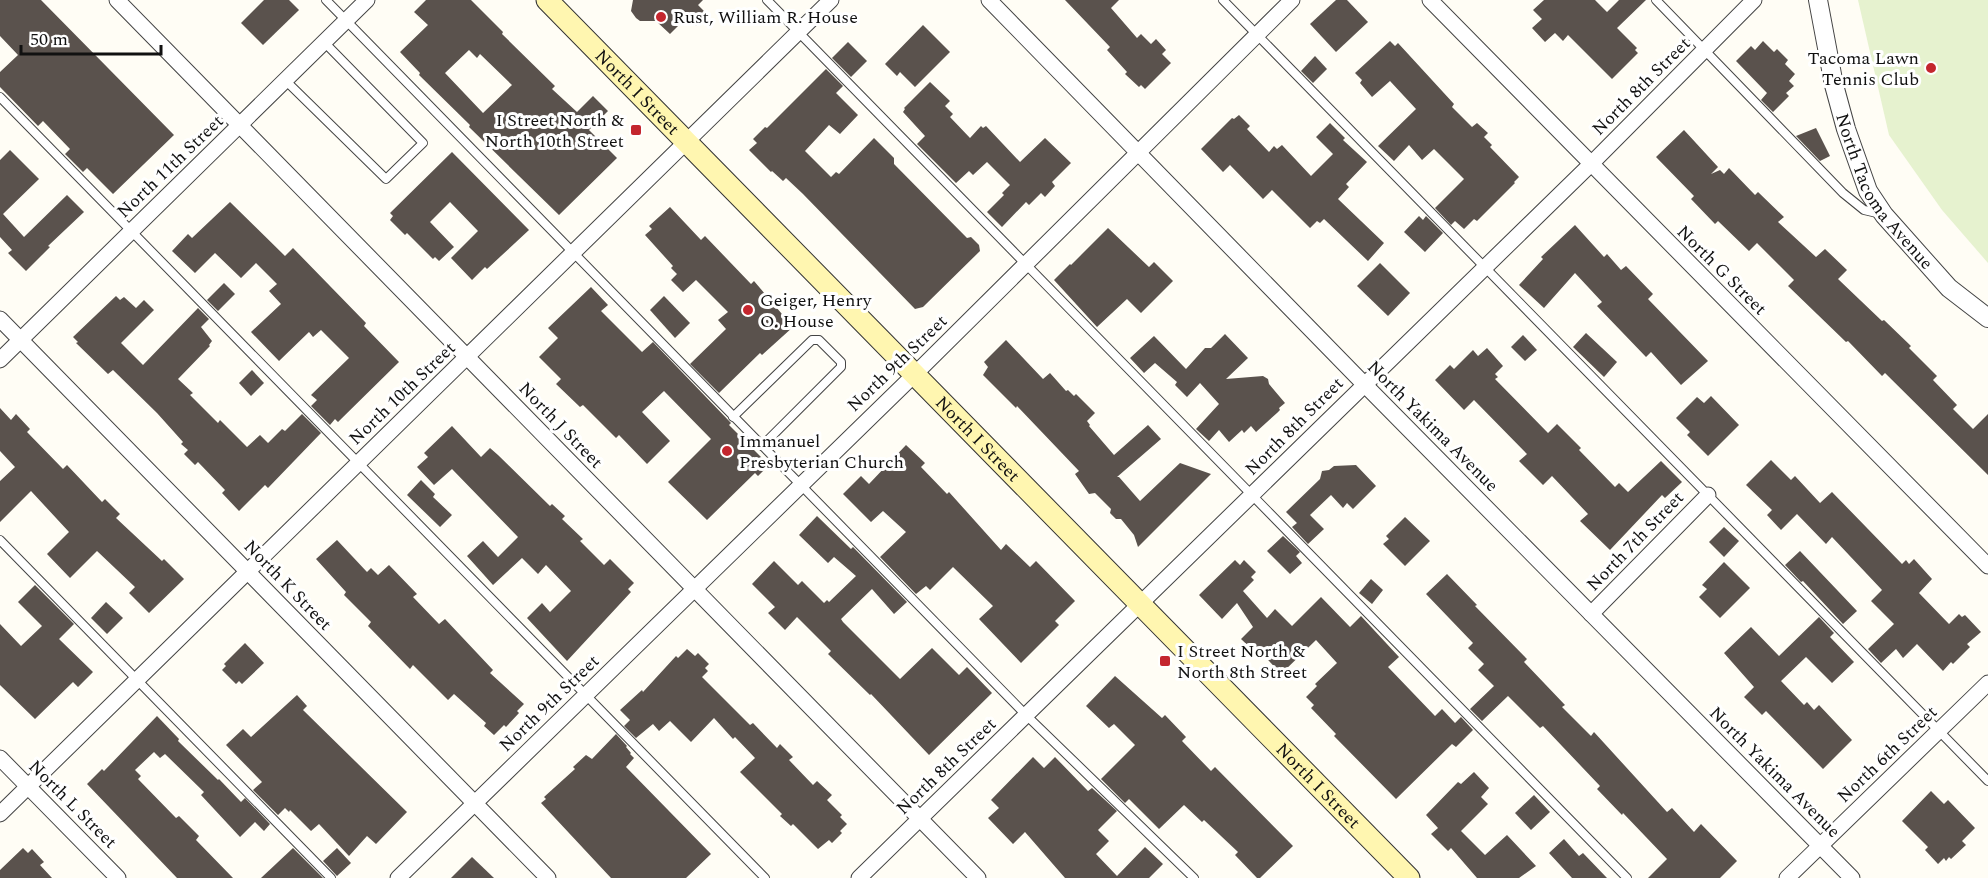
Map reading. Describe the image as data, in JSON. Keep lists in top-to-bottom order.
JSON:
{
  "streets": {
    "main road": ["North I Street"],
    "street": [
      "North 8th Street",
      "North 11th Street",
      "North Tacoma Avenue",
      "North G Street",
      "North 9th Street",
      "North 10th Street",
      "North J Street",
      "North Yakima Avenue",
      "North 7th Street",
      "North K Street",
      "North 6th Street",
      "North L Street"
    ]
  },
  "crossings": [
    ["North 8th Street", "North I Street"],
    ["North 8th Street", "North G Street"],
    ["North 8th Street", "North J Street"],
    ["North 8th Street", "North Yakima Avenue"],
    ["North I Street", "North 9th Street"],
    ["North I Street", "North 10th Street"],
    ["North 11th Street", "North J Street"],
    ["North 11th Street", "North K Street"],
    ["North 9th Street", "North J Street"],
    ["North 9th Street", "North Yakima Avenue"],
    ["North 9th Street", "North K Street"],
    ["North 10th Street", "North J Street"],
    ["North 10th Street", "North K Street"],
    ["North 10th Street", "North L Street"],
    ["North Yakima Avenue", "North 7th Street"],
    ["North Yakima Avenue", "North 6th Street"]
  ],
  "places": {
    "other": [
      "Rust, William R. House",
      "Tacoma Lawn Tennis Club",
      "Geiger, Henry O. House",
      "Immanuel Presbyterian Church"
    ],
    "transit": ["I Street North & North 10th Street", "I Street North & North 8th Street"]
  },
  "scale_bar": "50 m"
}
